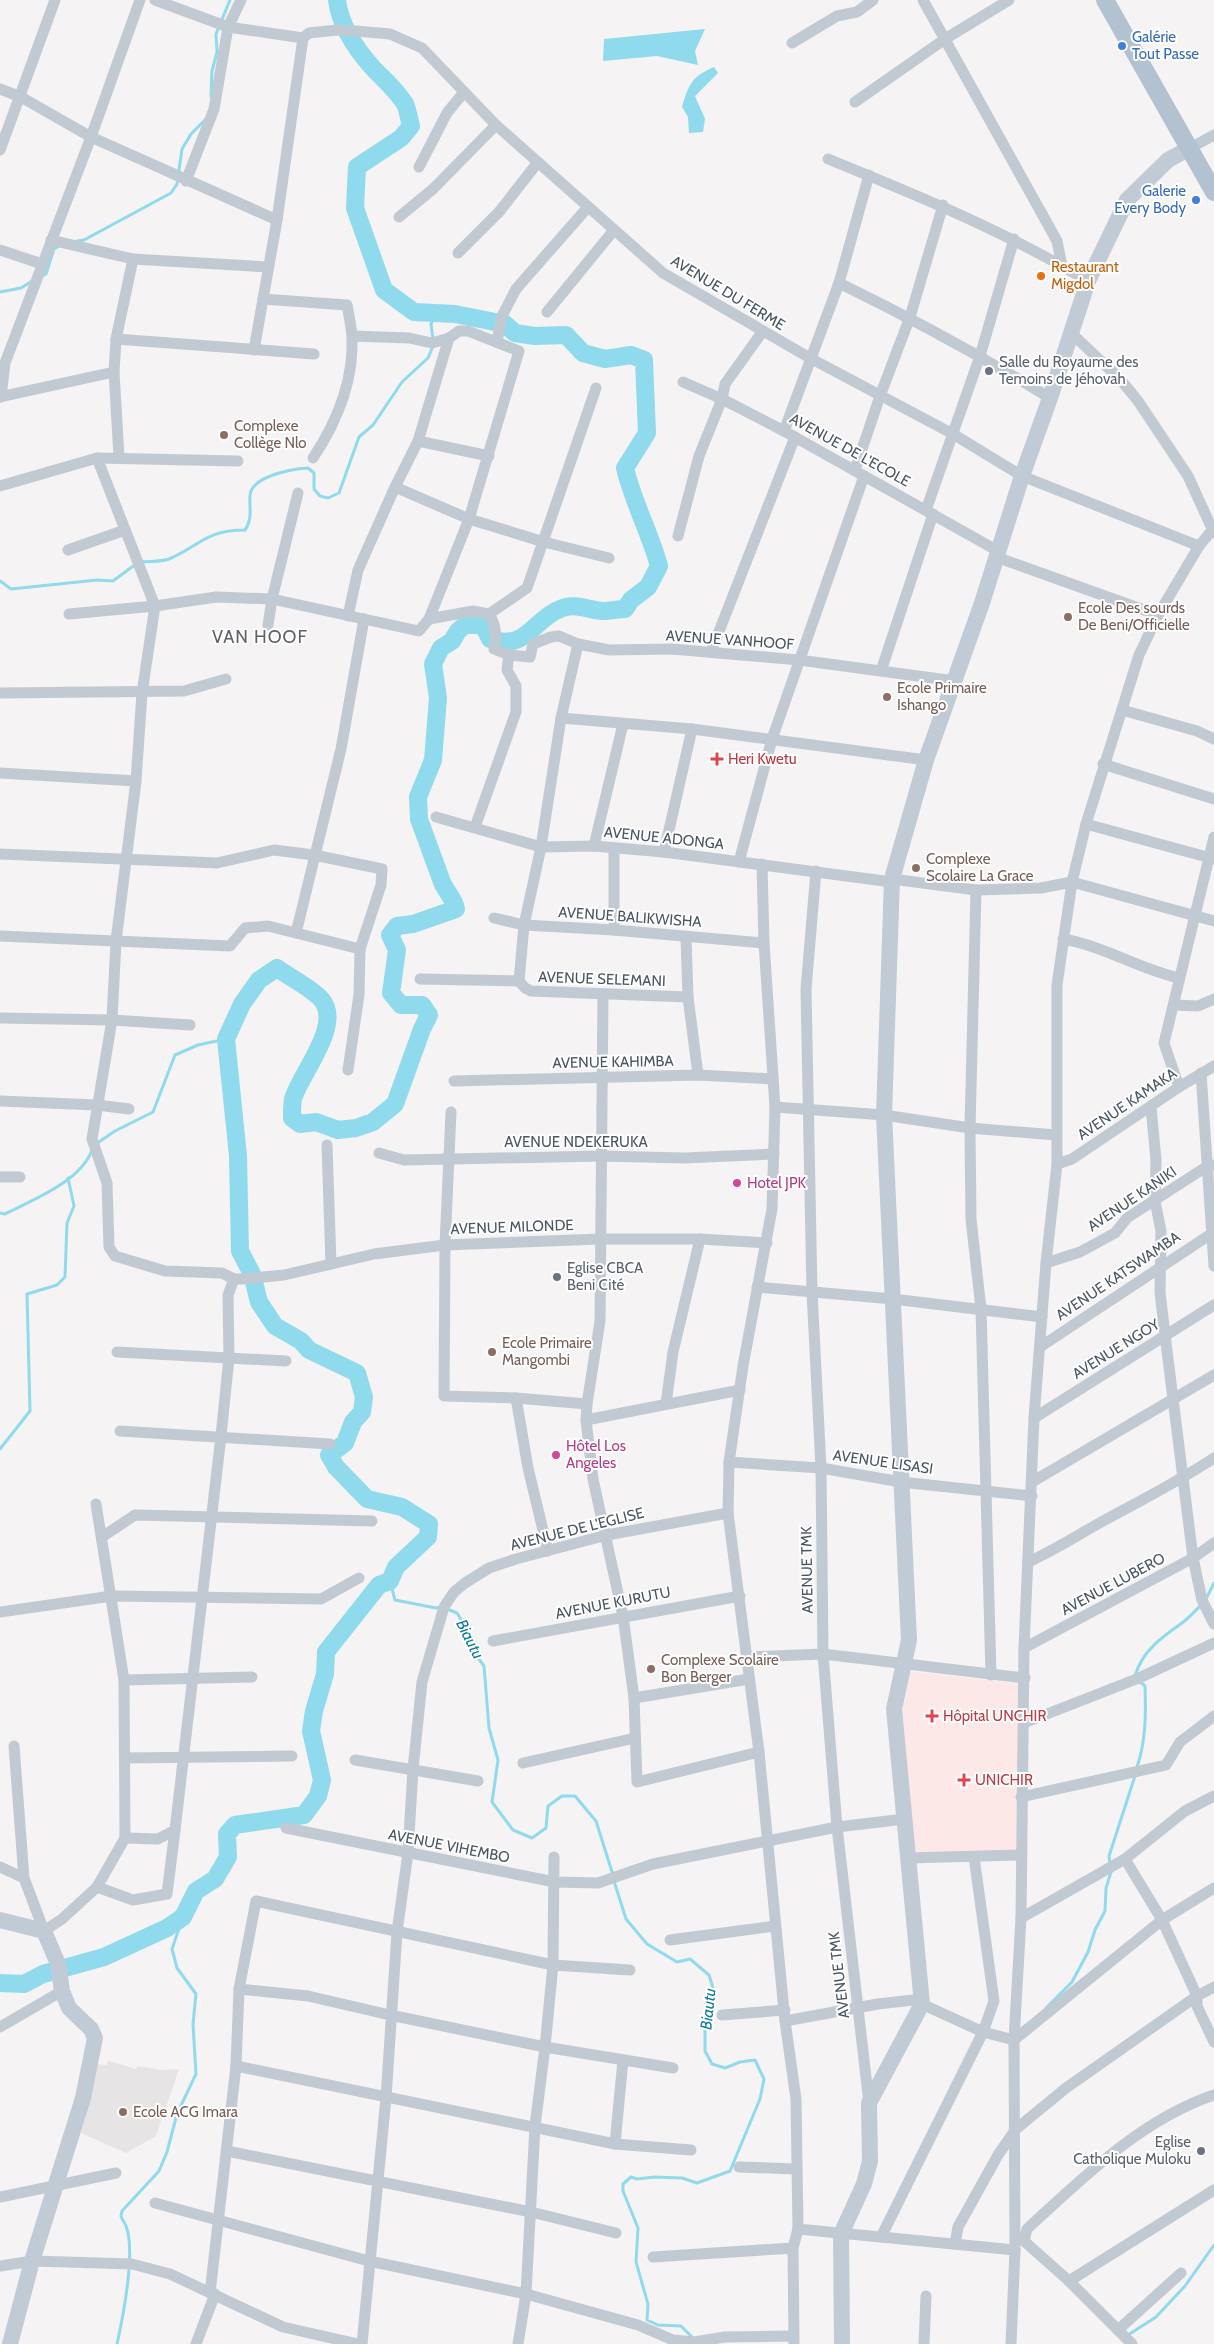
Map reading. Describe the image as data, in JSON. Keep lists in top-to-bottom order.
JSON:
{
  "streets": {
    "street": [
      "AVENUE DU FERME",
      "AVENUE DE L'ECOLE",
      "AVENUE VANHOOF",
      "AVENUE ADONGA",
      "AVENUE BALIKWISHA",
      "AVENUE SELEMANI",
      "AVENUE KAHIMBA",
      "AVENUE KAMAKA",
      "AVENUE NDEKERUKA",
      "AVENUE KANIKI",
      "AVENUE MILONDE",
      "AVENUE KATSWAMBA",
      "AVENUE NGOY",
      "AVENUE LISASI",
      "AVENUE DE L'EGLISE",
      "AVENUE TMK",
      "AVENUE LUBERO",
      "AVENUE KURUTU",
      "AVENUE VIHEMBO"
    ]
  },
  "crossings": [
    ["AVENUE ADONGA", "AVENUE TMK"],
    ["AVENUE LISASI", "AVENUE TMK"],
    ["AVENUE TMK", "AVENUE VIHEMBO"]
  ],
  "districts": ["VAN HOOF"],
  "water": ["Biautu"],
  "places": {
    "other": [
      "Galérie Tout Passe",
      "Galerie Every Body",
      "Restaurant Migdol",
      "Salle du Royaume des Temoins de Jéhovah",
      "Complexe Collège Nlo",
      "Ecole Des sourds De Beni/Officielle",
      "Ecole Primaire Ishango",
      "Complexe Scolaire La Grace",
      "Hotel JPK",
      "Eglise CBCA Beni Cité",
      "Ecole Primaire Mangombi",
      "Hôtel Los Angeles",
      "Complexe Scolaire Bon Berger",
      "Ecole ACG Imara",
      "Eglise Catholique Muloku"
    ],
    "health": ["Heri Kwetu", "Hôpital UNCHIR", "UNICHIR"]
  }
}
